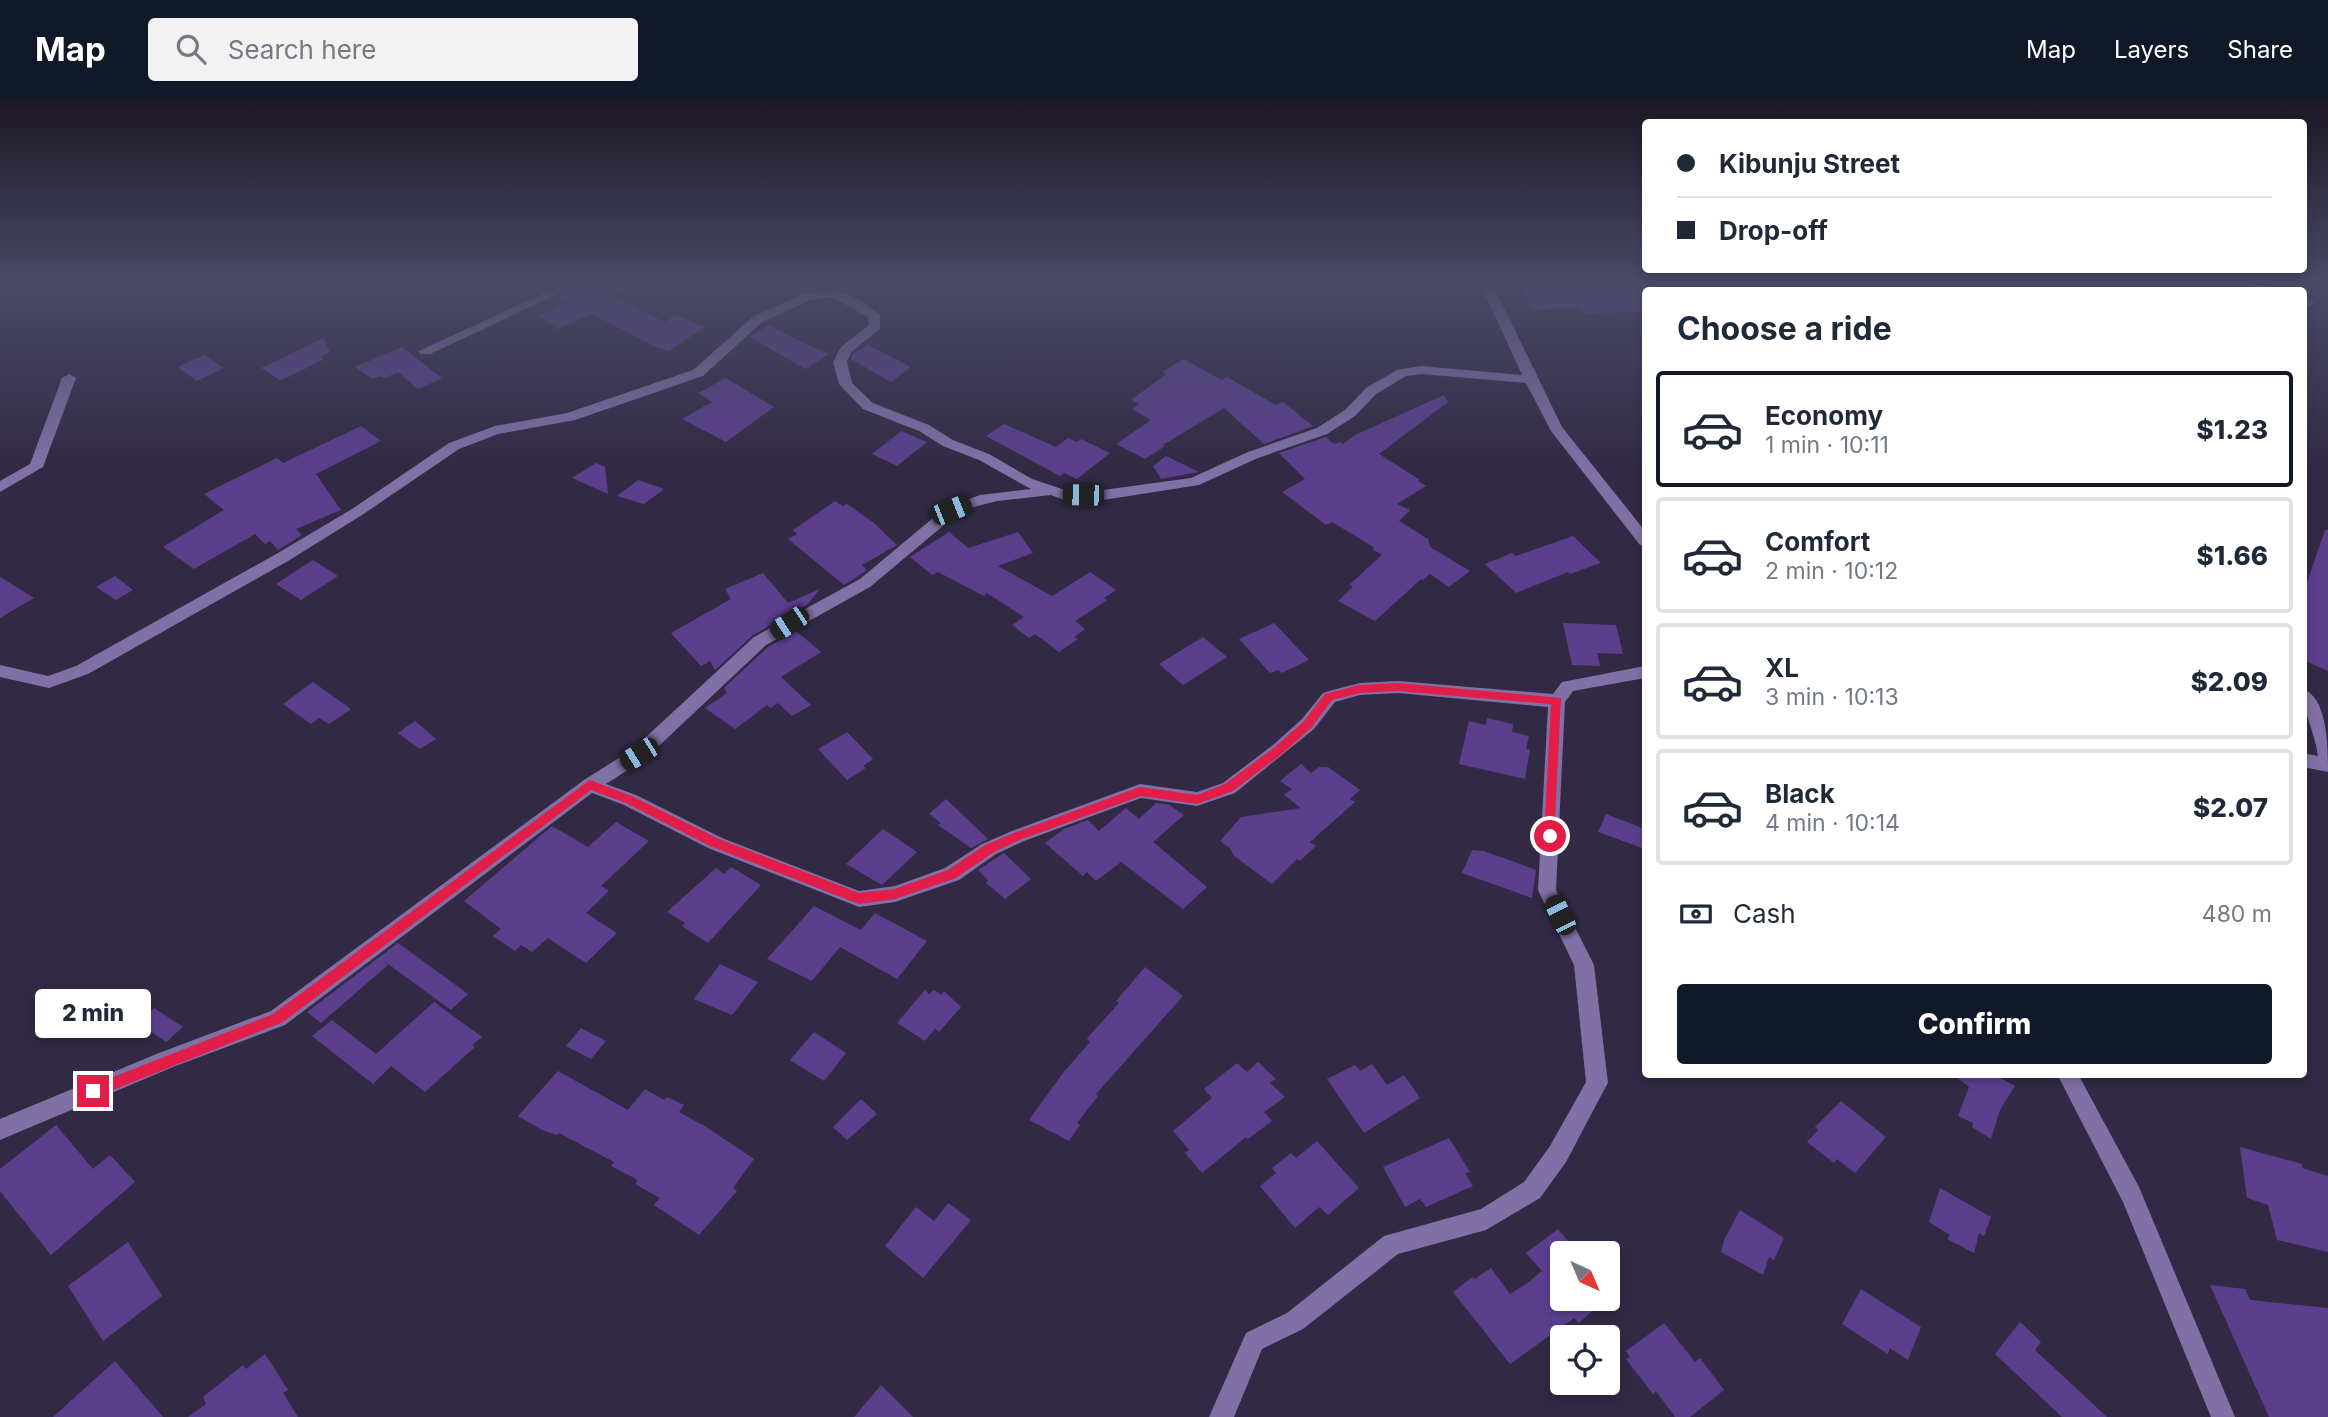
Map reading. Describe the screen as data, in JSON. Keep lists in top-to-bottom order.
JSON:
{
  "north": "bottom right",
  "page": {
    "header": "Map",
    "search": "Search here",
    "nav": ["Map", "Layers", "Share"],
    "banner": ["Kibunju Street", "Drop-off"],
    "heading": "Choose a ride",
    "list": [
      {
        "name": "Economy",
        "note": "1 min · 10:11",
        "value": "$1.23"
      },
      {
        "name": "Comfort",
        "note": "2 min · 10:12",
        "value": "$1.66"
      },
      {
        "name": "XL",
        "note": "3 min · 10:13",
        "value": "$2.09"
      },
      {
        "name": "Black",
        "note": "4 min · 10:14",
        "value": "$2.07"
      }
    ],
    "pay": ["Cash", "480 m"],
    "buttons": "Confirm",
    "bubble": "2 min"
  }
}
